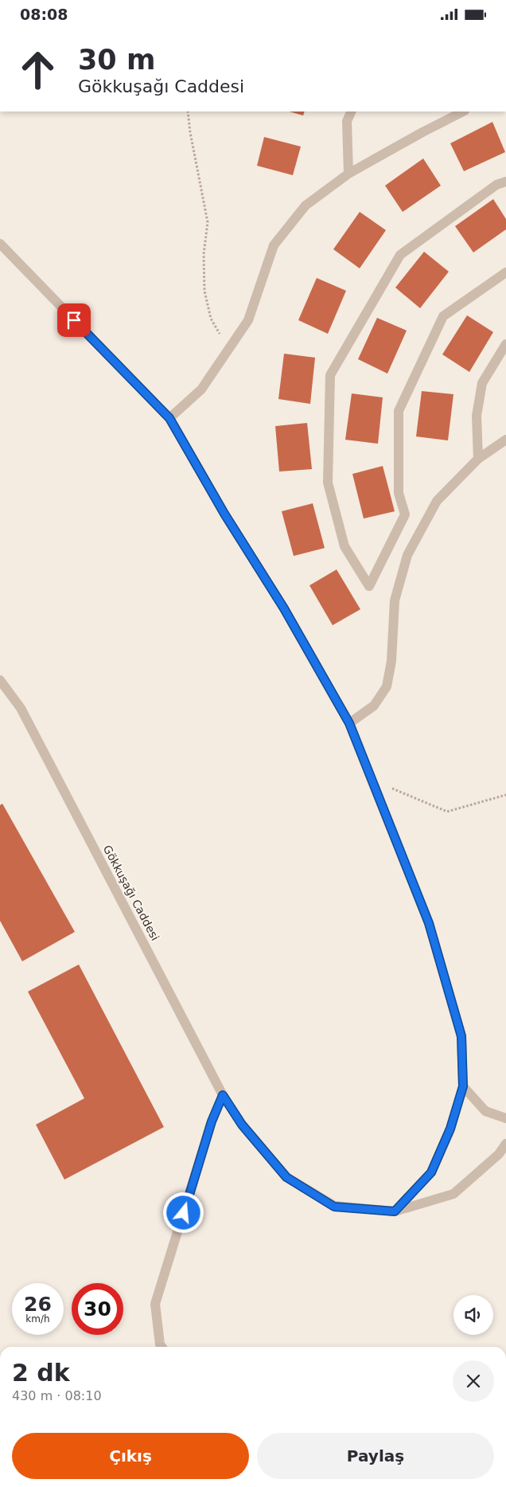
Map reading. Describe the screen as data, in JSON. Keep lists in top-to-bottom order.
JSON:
{
  "streets": {
    "street": ["Gökkuşağı Caddesi"]
  },
  "page": {
    "status": "08:08",
    "turn": ["30 m", "Gökkuşağı Caddesi"],
    "speed": "26 km/h",
    "limit": "30",
    "heading": ["2 dk", "430 m · 08:10"],
    "buttons": ["Çıkış", "Paylaş"]
  }
}
